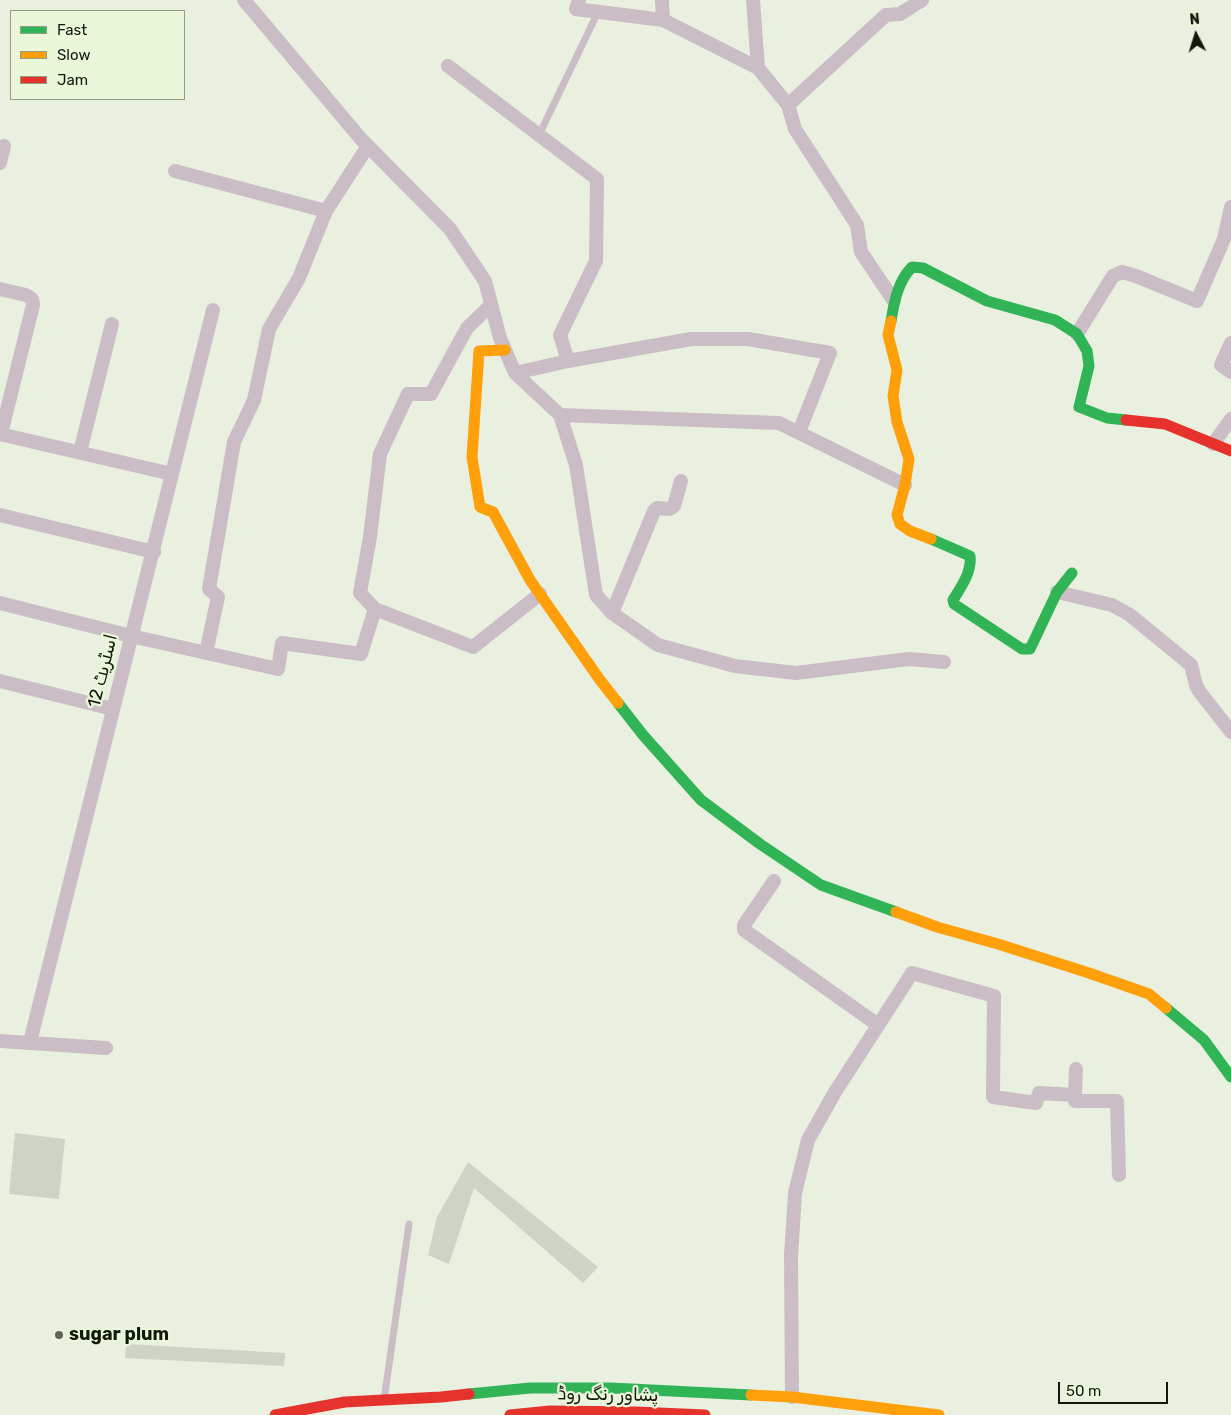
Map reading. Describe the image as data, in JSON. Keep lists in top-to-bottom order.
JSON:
{
  "streets": {
    "main road": ["پشاور رنگ روڈ"],
    "street": ["اسٹریٹ 12"]
  },
  "places": ["sugar plum"],
  "legend": ["Fast", "Slow", "Jam"],
  "scale_bar": "50 m",
  "north": "top"
}
